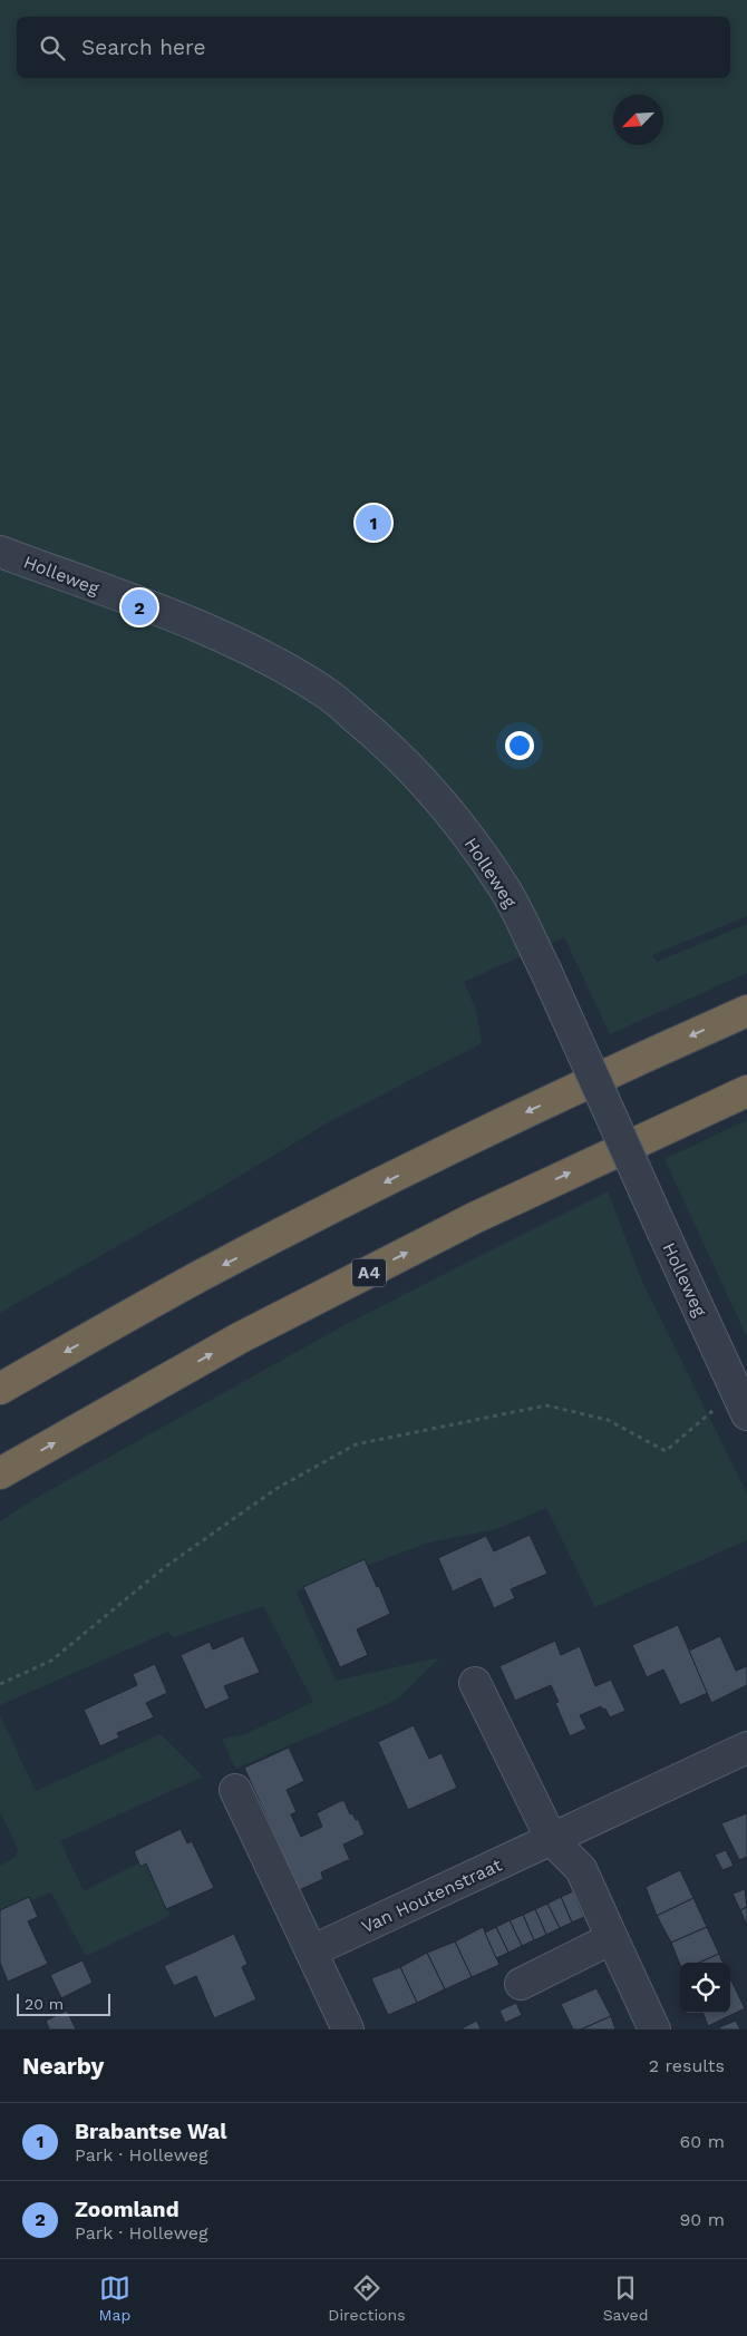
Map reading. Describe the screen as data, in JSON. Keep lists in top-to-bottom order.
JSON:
{
  "streets": {
    "highway": ["A4"],
    "street": ["Holleweg", "Van Houtenstraat"]
  },
  "scale_bar": "20 m",
  "north": "bottom left",
  "page": {
    "search": "Search here",
    "pins": ["1", "2"],
    "scale": "20 m",
    "heading": ["Nearby", "2 results"],
    "list": [
      {
        "mark": "1",
        "name": "Brabantse Wal",
        "note": "Park · Holleweg",
        "value": "60 m"
      },
      {
        "mark": "2",
        "name": "Zoomland",
        "note": "Park · Holleweg",
        "value": "90 m"
      }
    ],
    "nav": ["Map", "Directions", "Saved"]
  }
}
